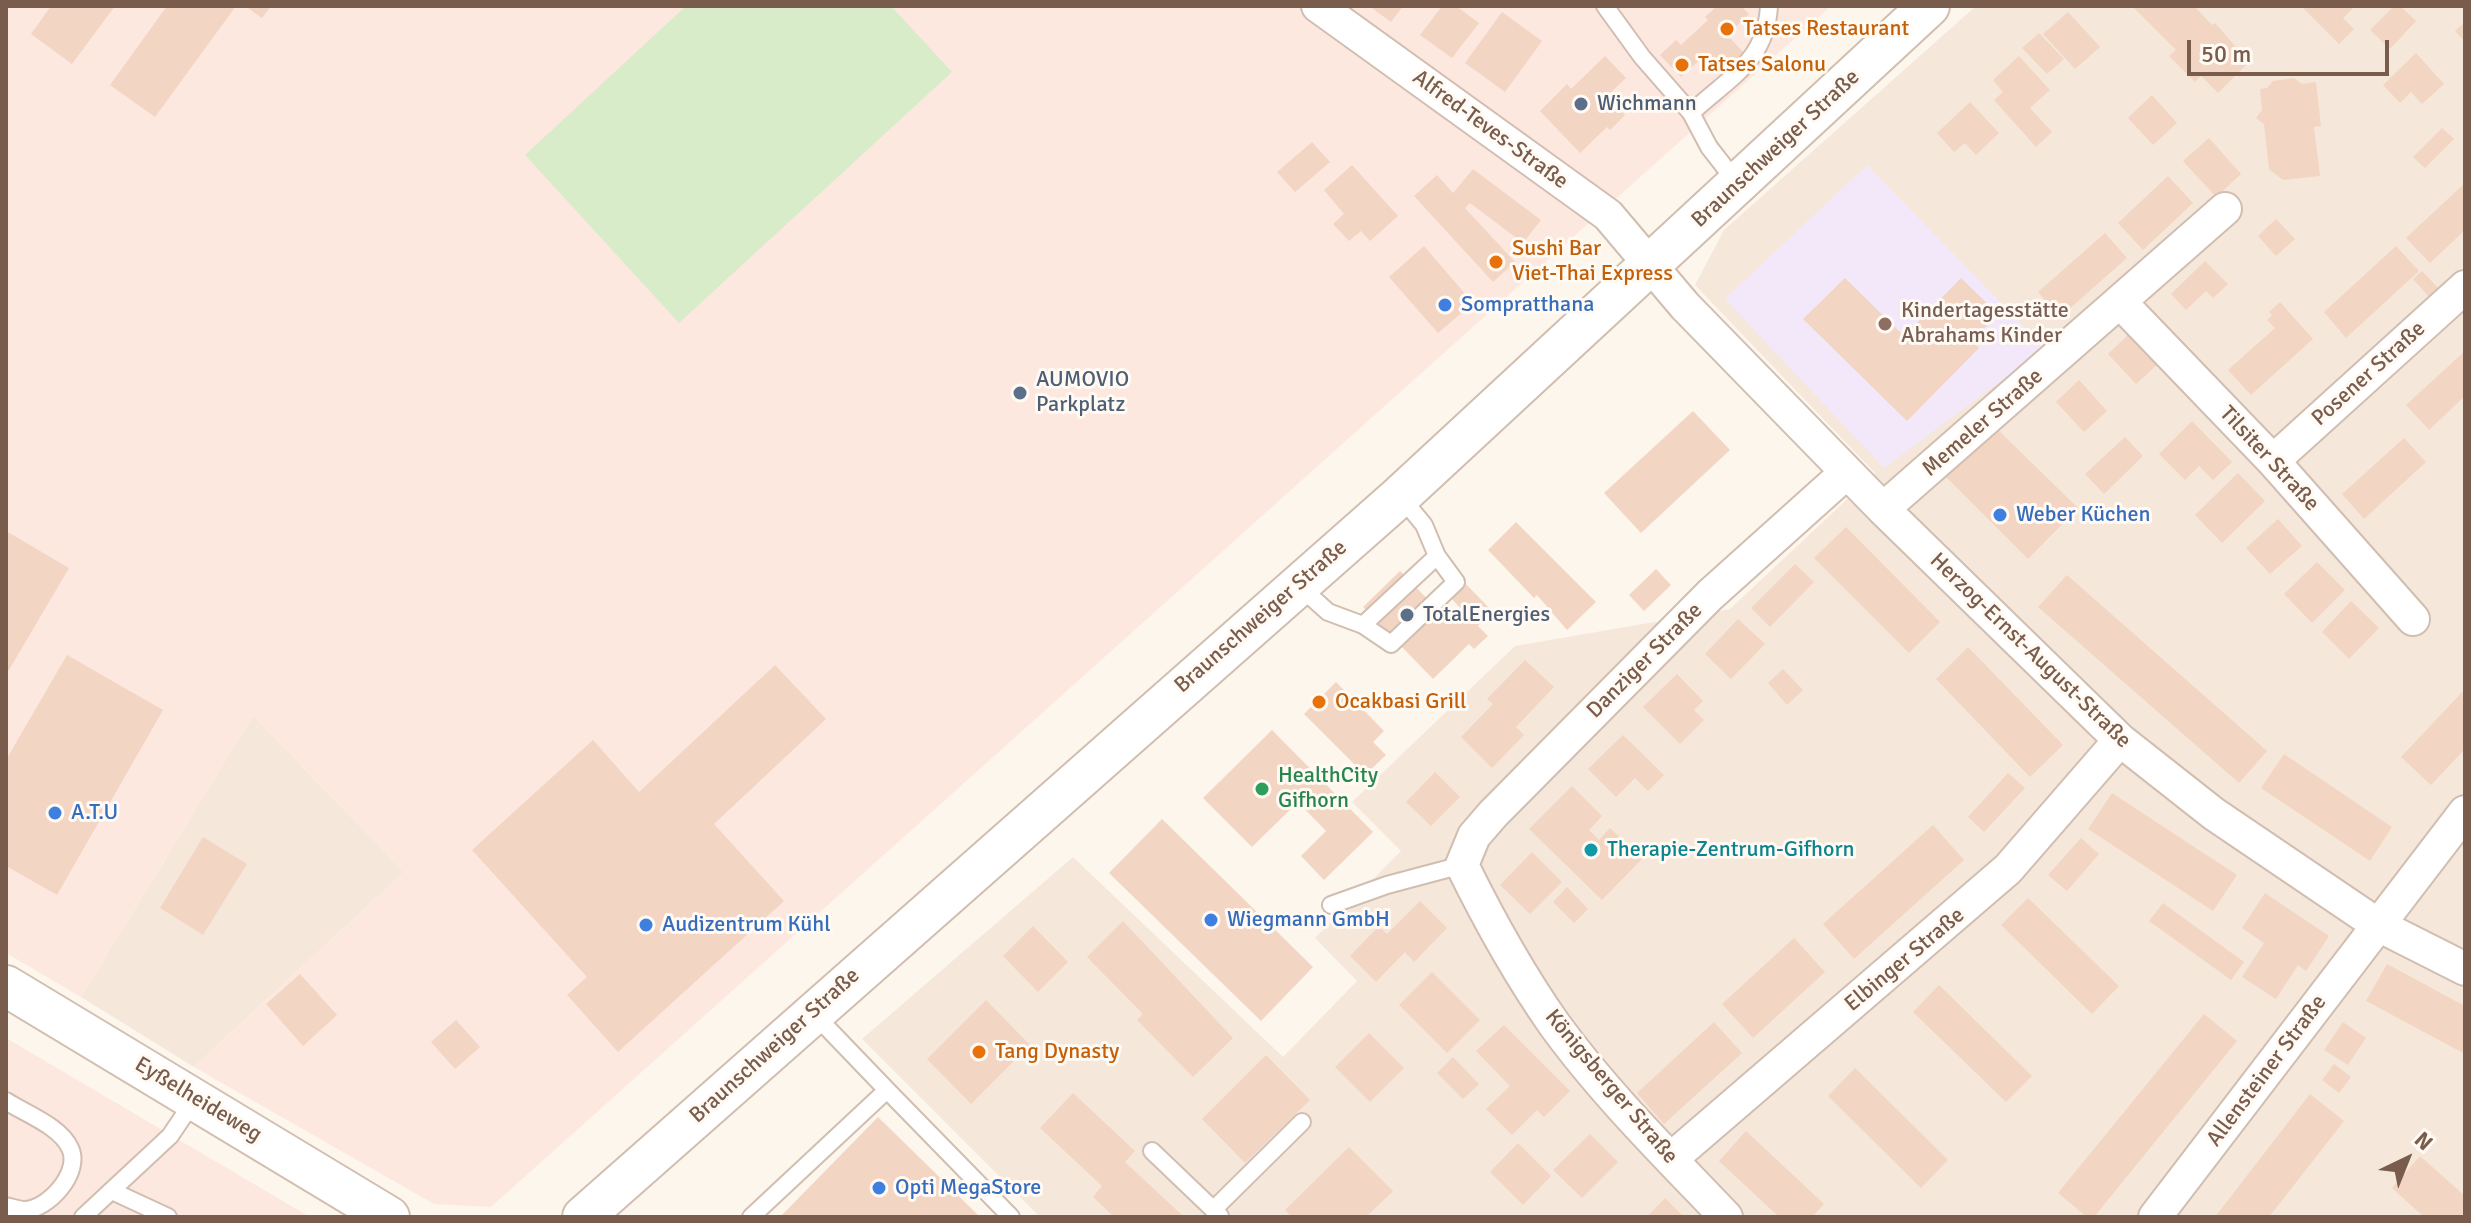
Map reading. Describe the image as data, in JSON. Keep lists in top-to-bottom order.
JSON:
{
  "streets": {
    "street": [
      "Alfred-Teves-Straße",
      "Braunschweiger Straße",
      "Posener Straße",
      "Memeler Straße",
      "Tilsiter Straße",
      "Herzog-Ernst-August-Straße",
      "Danziger Straße",
      "Elbinger Straße",
      "Allensteiner Straße",
      "Königsberger Straße",
      "Eyßelheideweg"
    ]
  },
  "crossings": [
    ["Alfred-Teves-Straße", "Braunschweiger Straße"],
    ["Alfred-Teves-Straße", "Herzog-Ernst-August-Straße"],
    ["Braunschweiger Straße", "Herzog-Ernst-August-Straße"],
    ["Posener Straße", "Tilsiter Straße"],
    ["Memeler Straße", "Tilsiter Straße"],
    ["Memeler Straße", "Herzog-Ernst-August-Straße"],
    ["Herzog-Ernst-August-Straße", "Danziger Straße"],
    ["Herzog-Ernst-August-Straße", "Elbinger Straße"],
    ["Herzog-Ernst-August-Straße", "Allensteiner Straße"],
    ["Danziger Straße", "Königsberger Straße"],
    ["Elbinger Straße", "Königsberger Straße"]
  ],
  "places": [
    "Tatses Restaurant",
    "Tatses Salonu",
    "Wichmann",
    "Sushi Bar Viet-Thai Express",
    "Sompratthana",
    "Kindertagesstätte Abrahams Kinder",
    "AUMOVIO Parkplatz",
    "Weber Küchen",
    "TotalEnergies",
    "Ocakbasi Grill",
    "HealthCity Gifhorn",
    "A.T.U",
    "Therapie-Zentrum-Gifhorn",
    "Wiegmann GmbH",
    "Audizentrum Kühl",
    "Tang Dynasty",
    "Opti MegaStore"
  ],
  "scale_bar": "50 m",
  "north": "top right"
}
